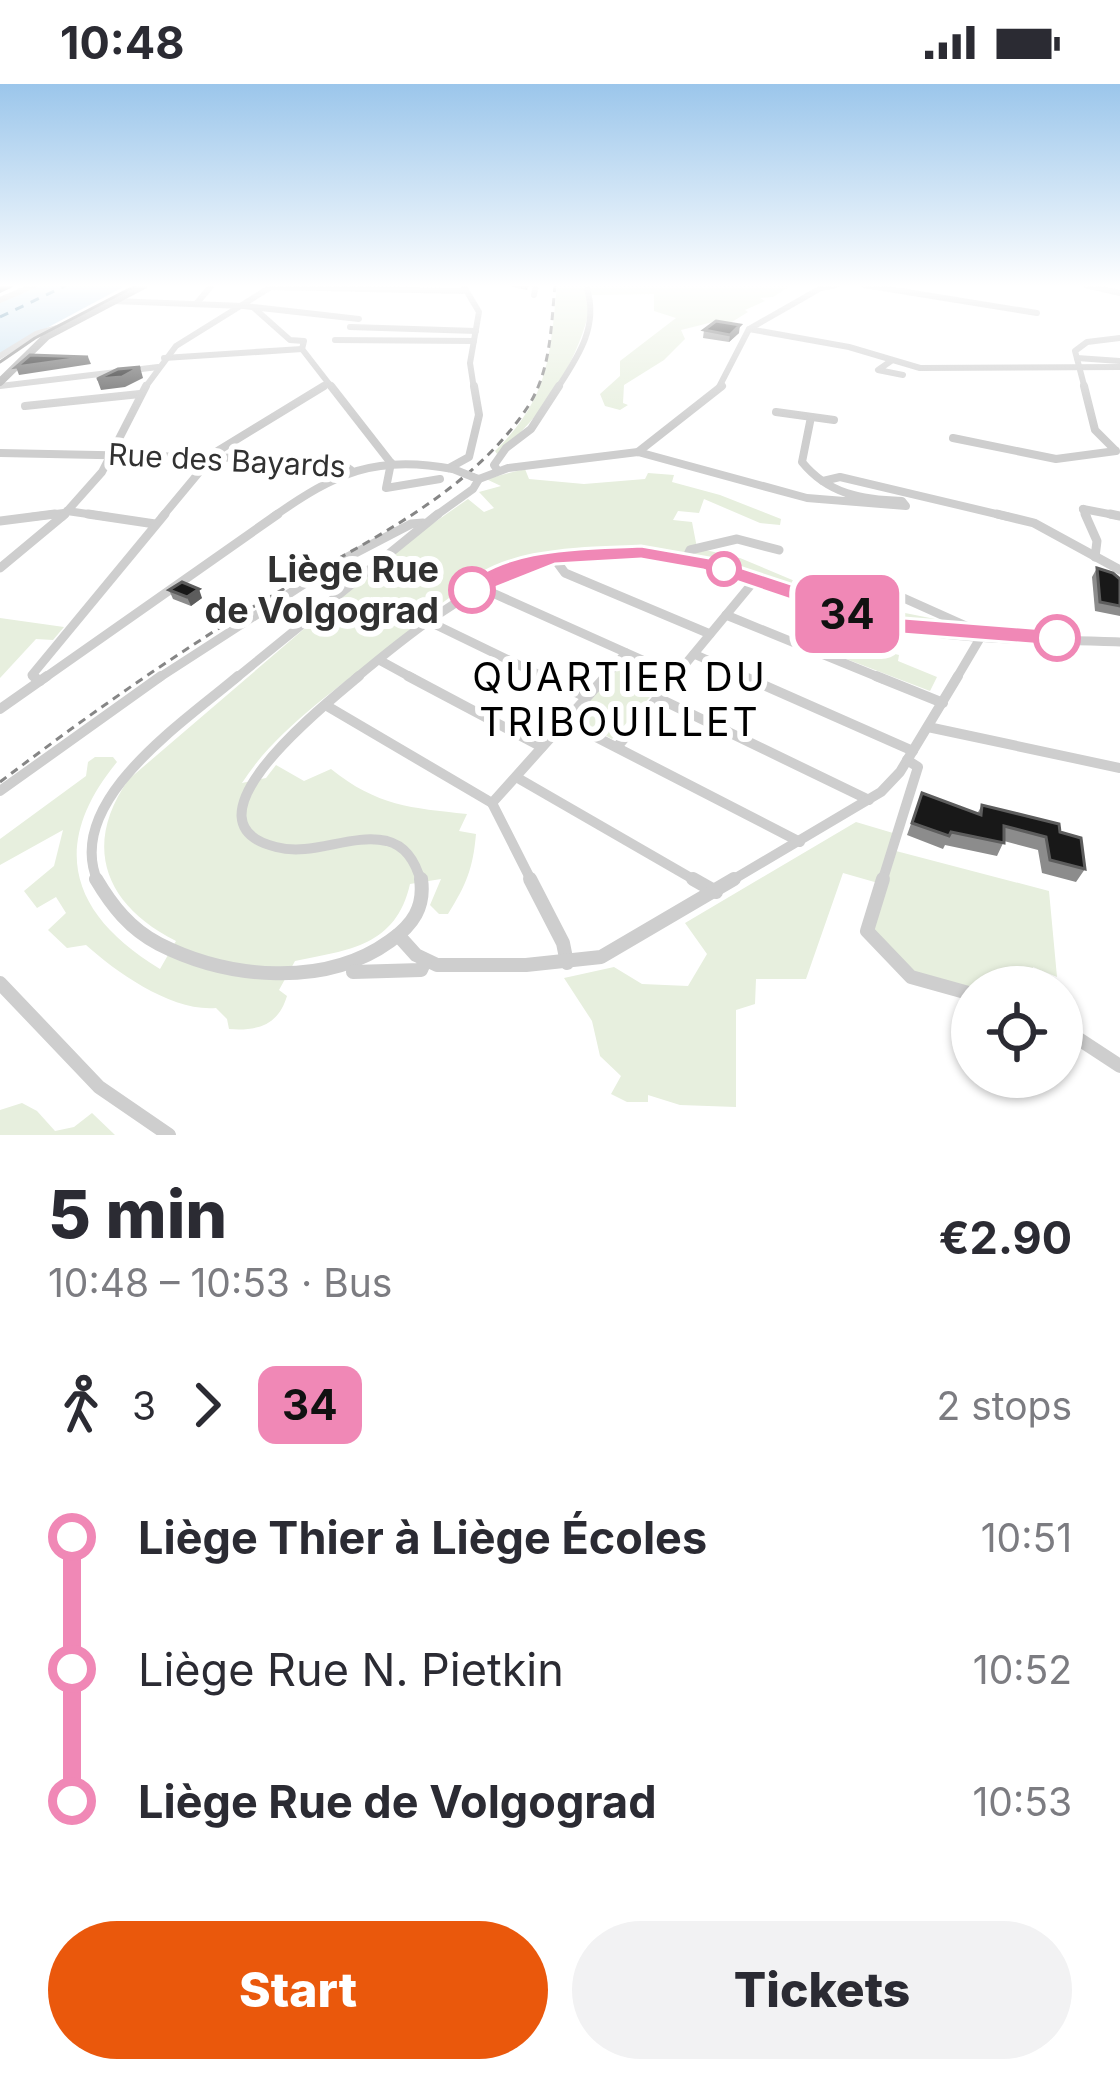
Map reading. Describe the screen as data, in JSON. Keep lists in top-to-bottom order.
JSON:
{
  "streets": {
    "street": ["Rue des Bayards"]
  },
  "districts": ["QUARTIER DU TRIBOUILLET"],
  "places": ["Liège Rue de Volgograd"],
  "lines": ["bus line 34"],
  "page": {
    "status": "10:48",
    "on_map": "34",
    "heading": ["5 min", "10:48 – 10:53 · Bus", "€2.90"],
    "legs": ["3", "34", "2 stops"],
    "list": [
      {
        "name": "Liège Thier à Liège Écoles",
        "value": "10:51"
      },
      {
        "name": "Liège Rue N. Pietkin",
        "value": "10:52"
      },
      {
        "name": "Liège Rue de Volgograd",
        "value": "10:53"
      }
    ],
    "buttons": ["Start", "Tickets"]
  }
}
